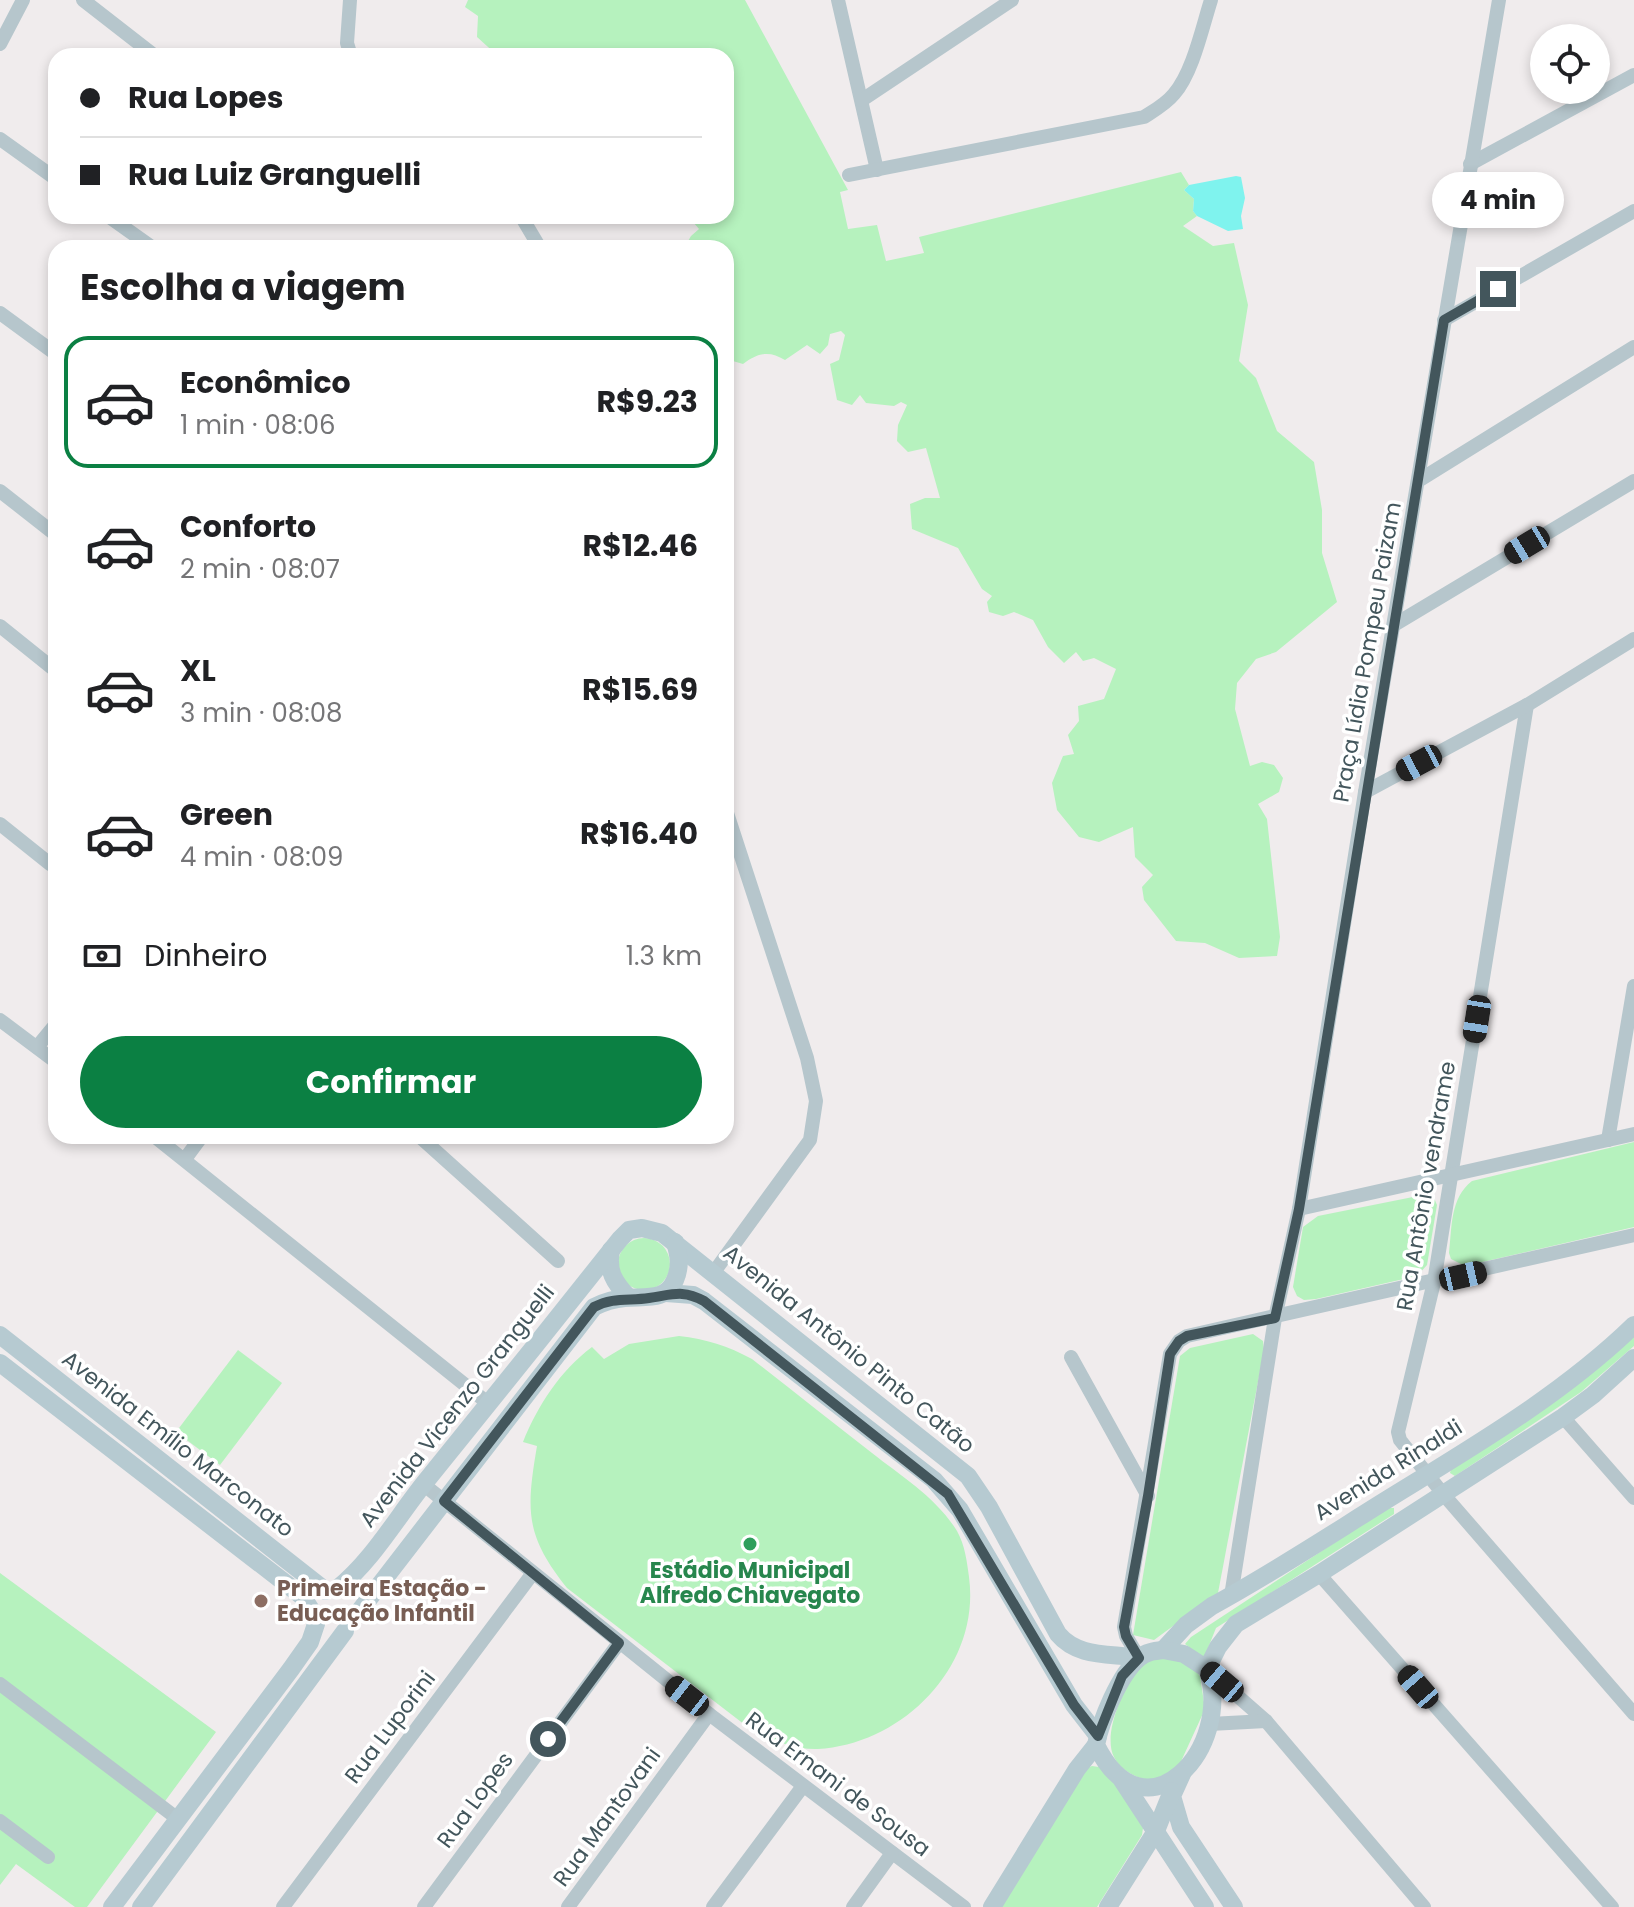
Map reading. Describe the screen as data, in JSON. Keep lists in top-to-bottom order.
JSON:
{
  "streets": {
    "main road": [
      "Avenida Antônio Pinto Catão",
      "Avenida Vicenzo Granguelli",
      "Avenida Emílio Marconato",
      "Avenida Rinaldi"
    ],
    "street": [
      "Praça Lídia Pompeu Paizam",
      "Rua Antônio vendrame",
      "Rua Luporini",
      "Rua Ernani de Sousa",
      "Rua Lopes",
      "Rua Mantovani"
    ]
  },
  "crossings": [
    ["Praça Lídia Pompeu Paizam", "Avenida Rinaldi"],
    ["Rua Antônio vendrame", "Avenida Rinaldi"],
    ["Avenida Antônio Pinto Catão", "Avenida Vicenzo Granguelli"],
    ["Avenida Antônio Pinto Catão", "Avenida Rinaldi"],
    ["Avenida Vicenzo Granguelli", "Avenida Emílio Marconato"],
    ["Avenida Vicenzo Granguelli", "Rua Ernani de Sousa"],
    ["Rua Luporini", "Rua Ernani de Sousa"],
    ["Rua Ernani de Sousa", "Rua Lopes"],
    ["Rua Ernani de Sousa", "Rua Mantovani"]
  ],
  "places": ["Estádio Municipal Alfredo Chiavegato", "Primeira Estação - Educação Infantil"],
  "page": {
    "banner": ["Rua Lopes", "Rua Luiz Granguelli"],
    "bubble": "4 min",
    "heading": "Escolha a viagem",
    "list": [
      {
        "name": "Econômico",
        "note": "1 min · 08:06",
        "value": "R$9.23"
      },
      {
        "name": "Conforto",
        "note": "2 min · 08:07",
        "value": "R$12.46"
      },
      {
        "name": "XL",
        "note": "3 min · 08:08",
        "value": "R$15.69"
      },
      {
        "name": "Green",
        "note": "4 min · 08:09",
        "value": "R$16.40"
      }
    ],
    "pay": ["Dinheiro", "1.3 km"],
    "buttons": "Confirmar"
  }
}
